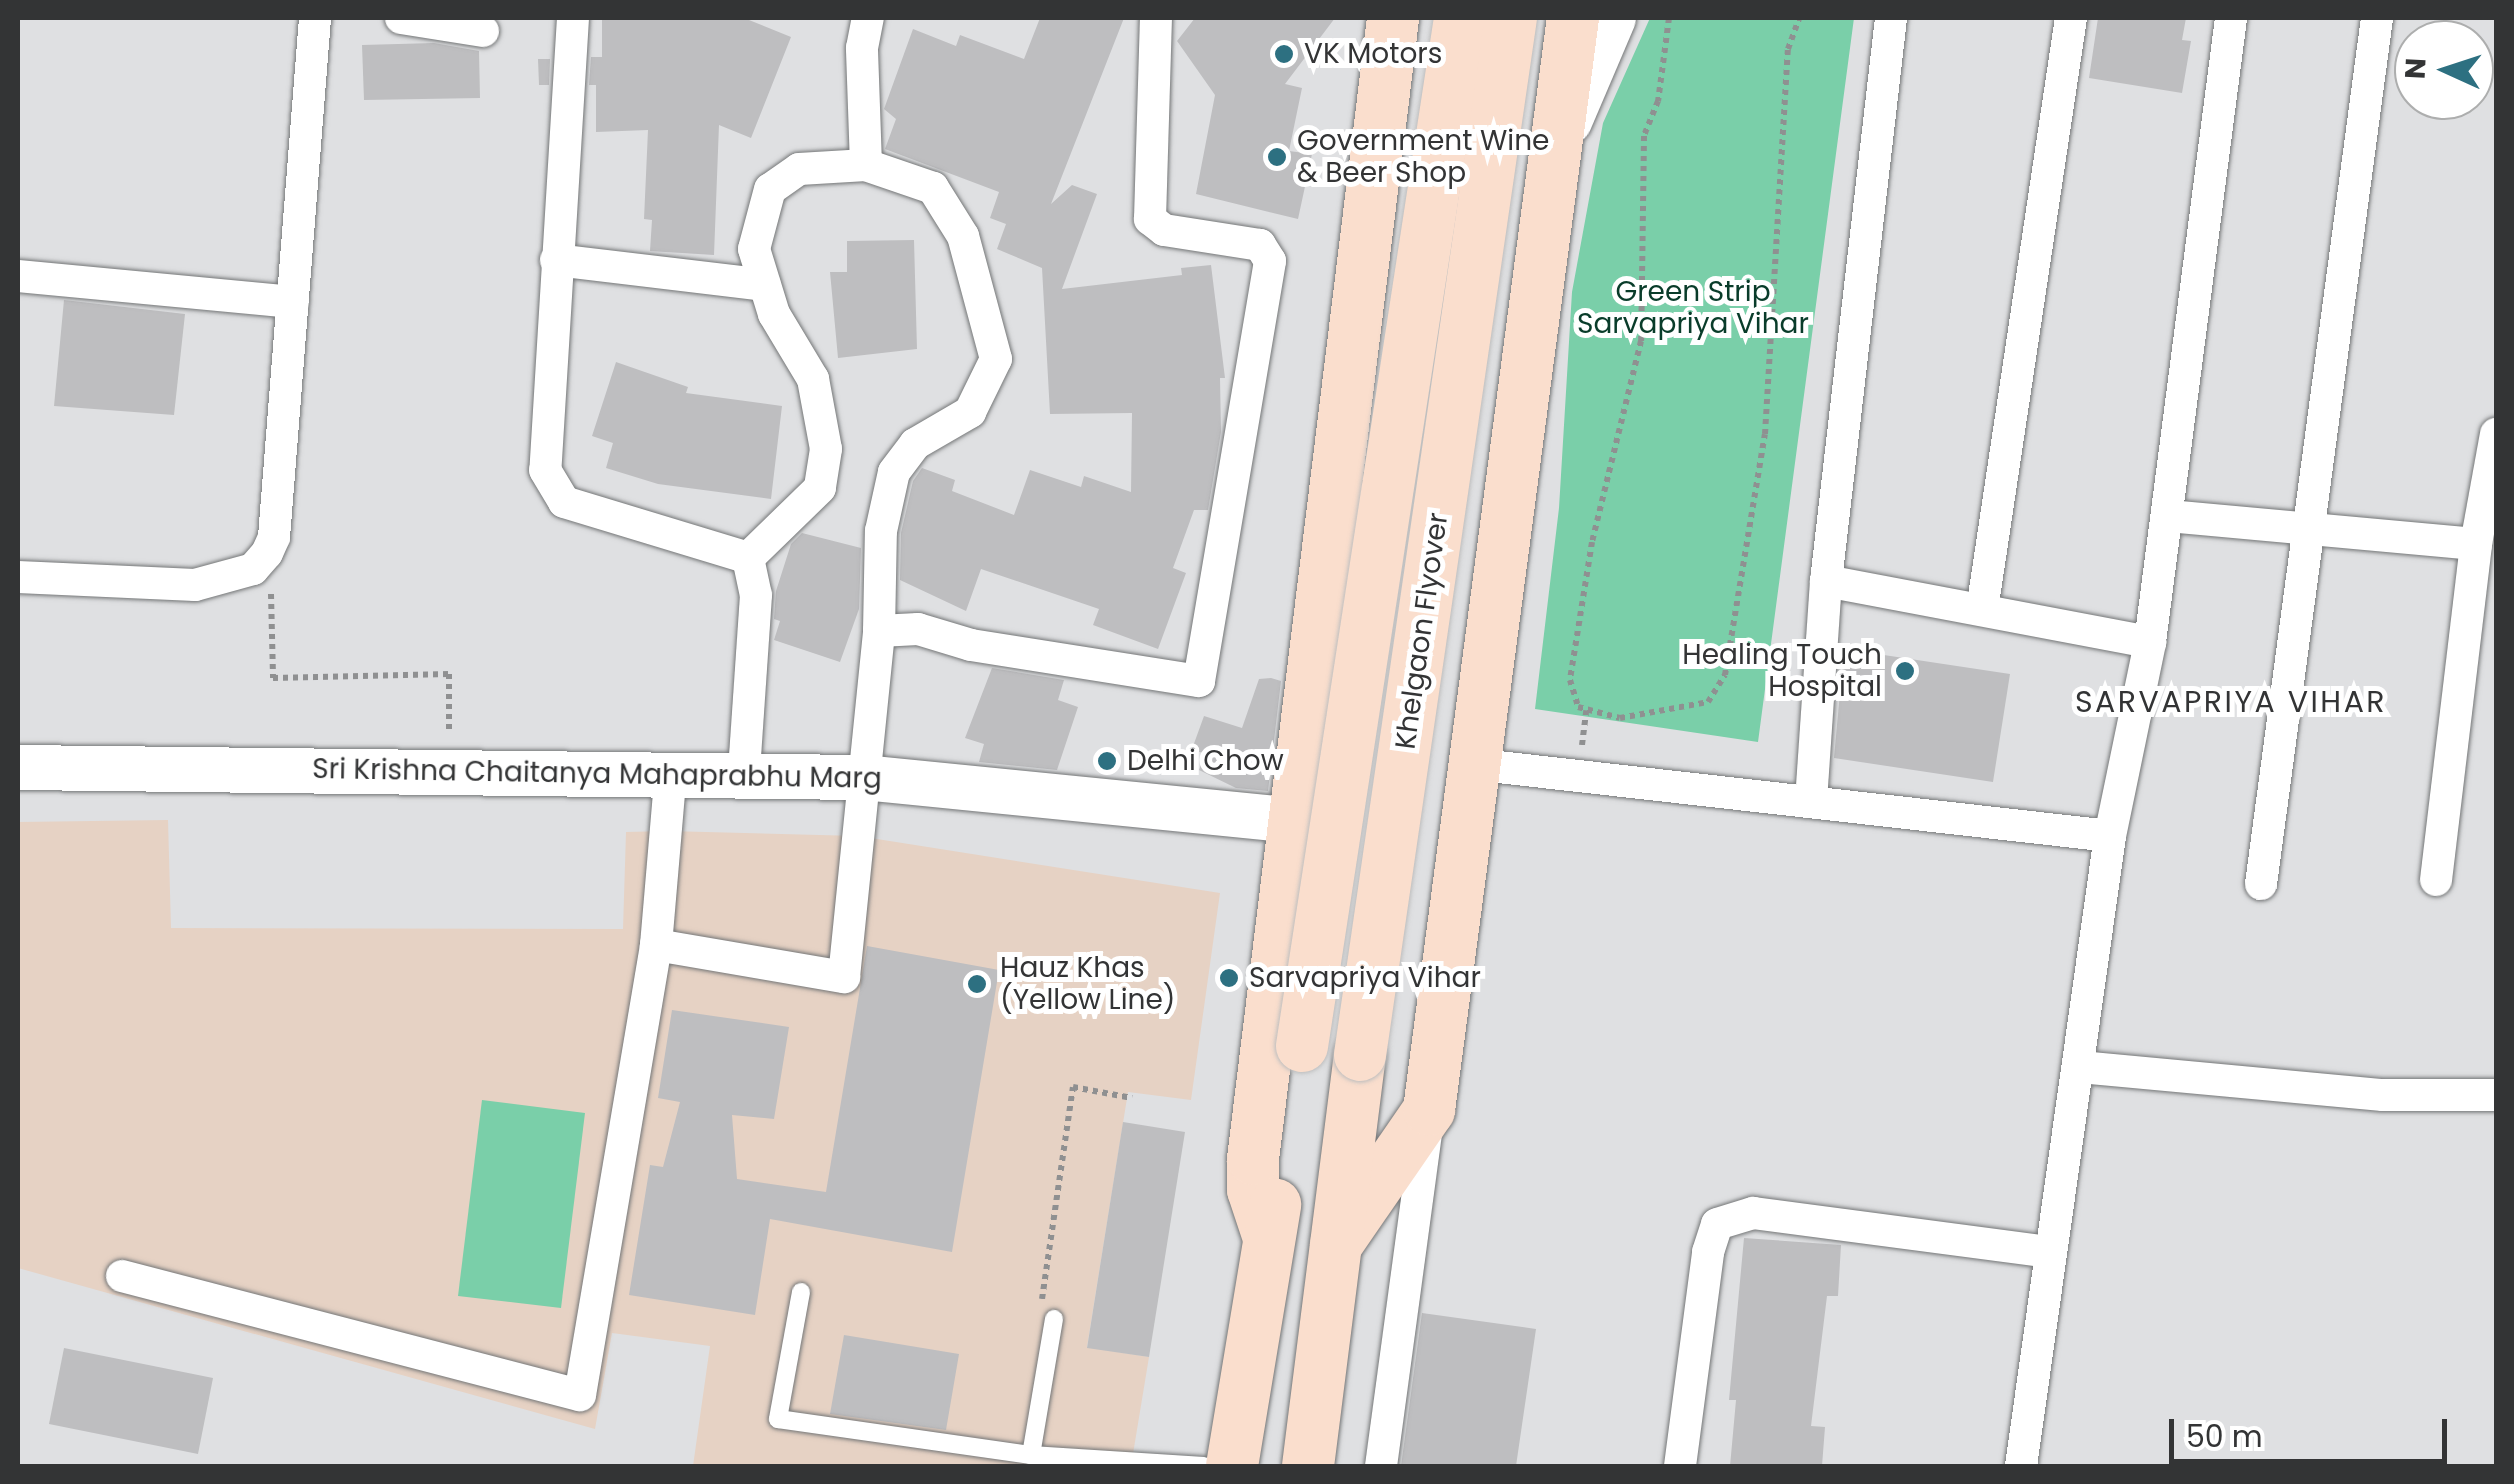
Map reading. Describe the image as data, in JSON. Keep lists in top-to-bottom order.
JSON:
{
  "streets": {
    "main road": ["Khelgaon Flyover"],
    "street": ["Sri Krishna Chaitanya Mahaprabhu Marg"]
  },
  "districts": ["SARVAPRIYA VIHAR"],
  "parks": ["Green Strip Sarvapriya Vihar"],
  "places": [
    "VK Motors",
    "Government Wine & Beer Shop",
    "Healing Touch Hospital",
    "Delhi Chow",
    "Sarvapriya Vihar",
    "Hauz Khas (Yellow Line)"
  ],
  "scale_bar": "50 m",
  "north": "left"
}
